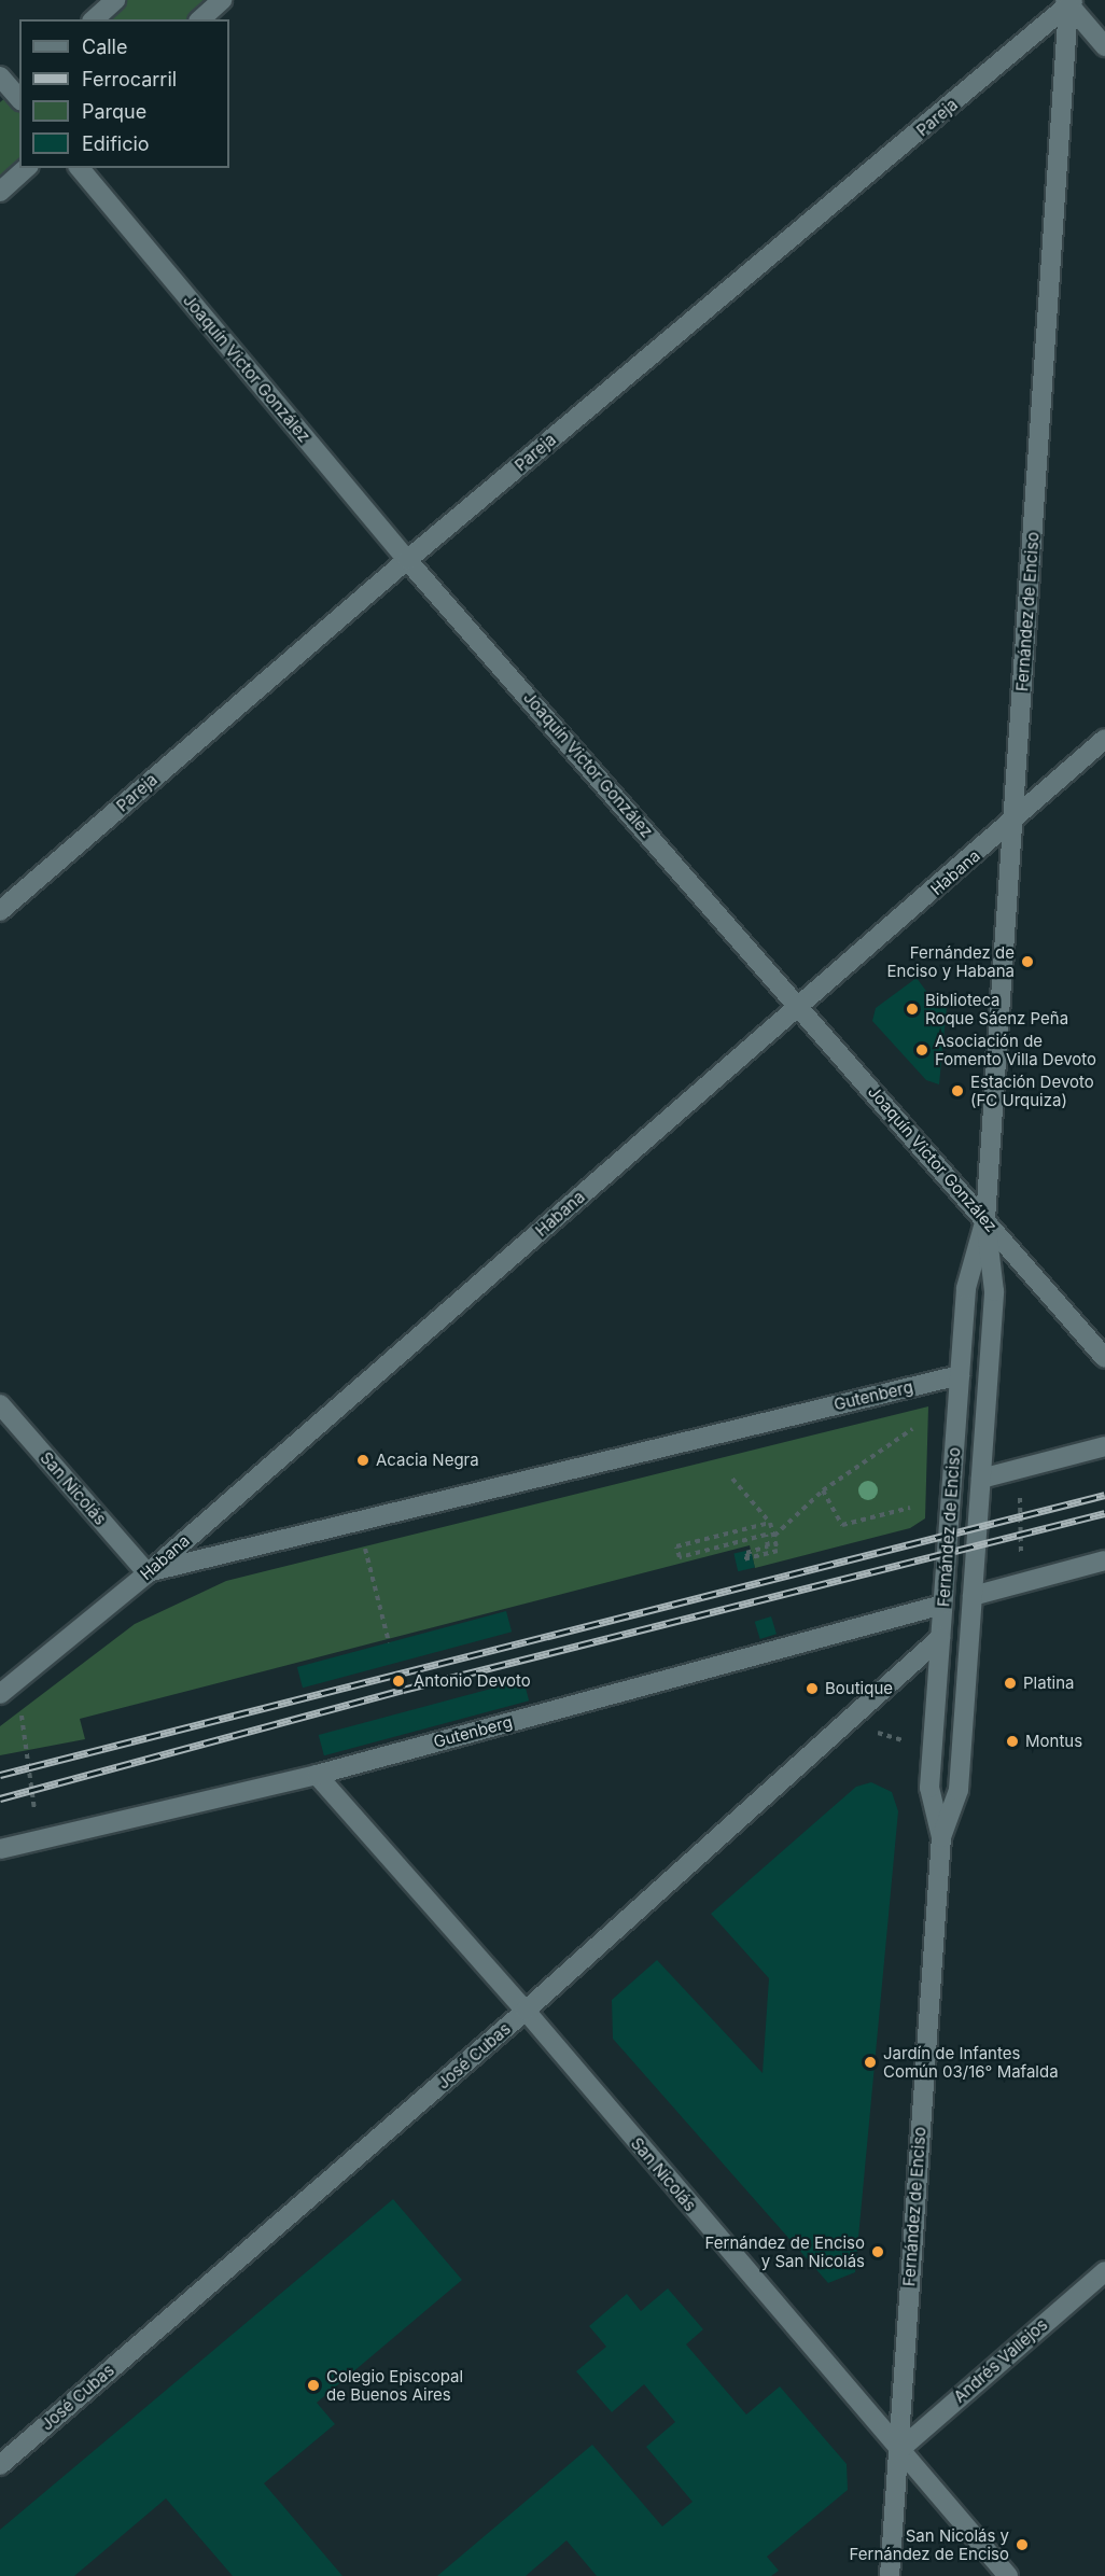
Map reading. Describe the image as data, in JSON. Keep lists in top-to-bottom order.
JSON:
{
  "streets": {
    "street": [
      "Pareja",
      "Joaquín Victor González",
      "Fernández de Enciso",
      "Habana",
      "Gutenberg",
      "San Nicolás",
      "José Cubas",
      "Andrés Vallejos"
    ]
  },
  "crossings": [
    ["Pareja", "Joaquín Victor González"],
    ["Pareja", "Fernández de Enciso"],
    ["Joaquín Victor González", "Fernández de Enciso"],
    ["Joaquín Victor González", "Habana"],
    ["Fernández de Enciso", "Habana"],
    ["Fernández de Enciso", "Gutenberg"],
    ["Fernández de Enciso", "San Nicolás"],
    ["Fernández de Enciso", "José Cubas"],
    ["Fernández de Enciso", "Andrés Vallejos"],
    ["Habana", "Gutenberg"],
    ["Habana", "San Nicolás"],
    ["Gutenberg", "San Nicolás"],
    ["San Nicolás", "José Cubas"],
    ["San Nicolás", "Andrés Vallejos"]
  ],
  "places": [
    "Fernández de Enciso y Habana",
    "Biblioteca Roque Sáenz Peña",
    "Asociación de Fomento Villa Devoto",
    "Estación Devoto (FC Urquiza)",
    "Acacia Negra",
    "Antonio Devoto",
    "Platina",
    "Boutique",
    "Montus",
    "Jardín de Infantes Común 03/16° Mafalda",
    "Fernández de Enciso y San Nicolás",
    "Colegio Episcopal de Buenos Aires",
    "San Nicolás y Fernández de Enciso"
  ],
  "legend": [
    "Calle",
    "Ferrocarril",
    "Parque",
    "Edificio"
  ]
}
